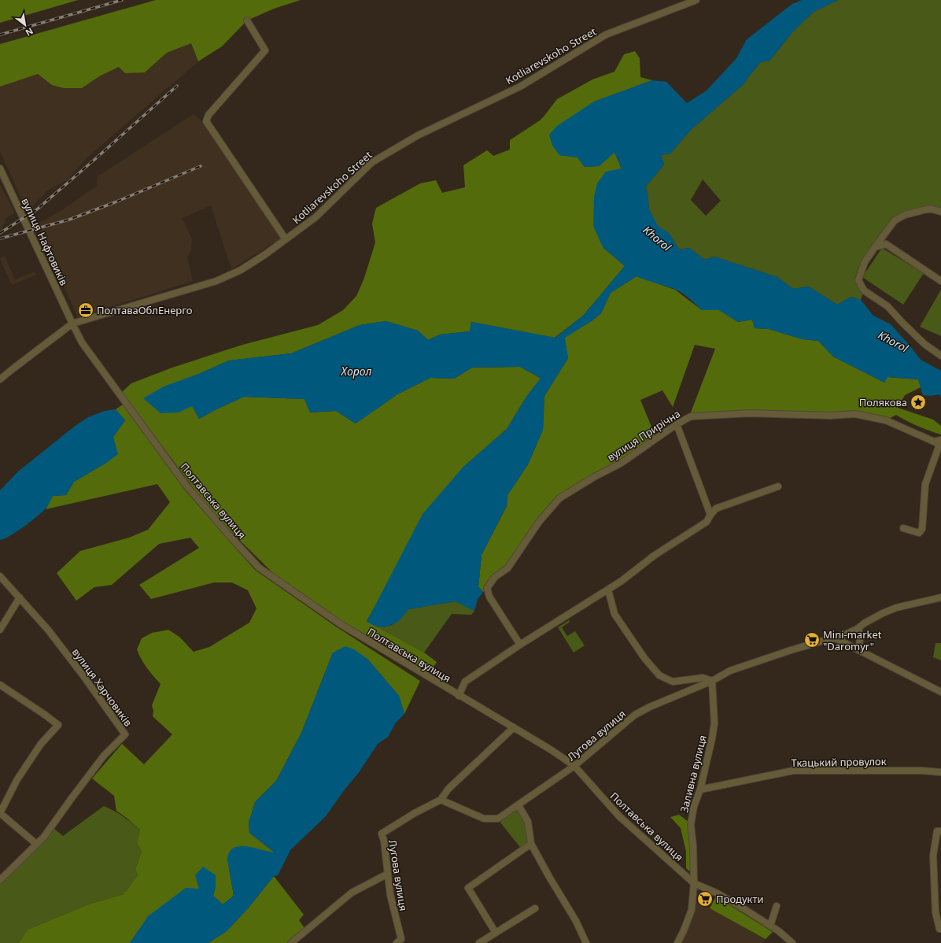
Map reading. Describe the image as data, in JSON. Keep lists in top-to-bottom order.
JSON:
{
  "streets": {
    "street": [
      "Kotliarevskoho Street",
      "вулиця Нафтовиків",
      "вулиця Прирічна",
      "Полтавська вулиця",
      "вулиця Харчовиків",
      "Лугова вулиця",
      "Ткацький провулок",
      "Заливна вулиця"
    ]
  },
  "crossings": [
    ["Kotliarevskoho Street", "вулиця Нафтовиків"],
    ["Kotliarevskoho Street", "Полтавська вулиця"],
    ["вулиця Нафтовиків", "Полтавська вулиця"],
    ["Полтавська вулиця", "Лугова вулиця"],
    ["Полтавська вулиця", "Заливна вулиця"],
    ["Лугова вулиця", "Заливна вулиця"],
    ["Ткацький провулок", "Заливна вулиця"]
  ],
  "water": ["Khorol", "Хорол"],
  "places": {
    "office": ["ПолтаваОблЕнерго"],
    "place": ["Полякова"],
    "supermarket": ["Mini-market \"Daromyr\"", "Продукти"]
  },
  "north": "bottom right"
}
